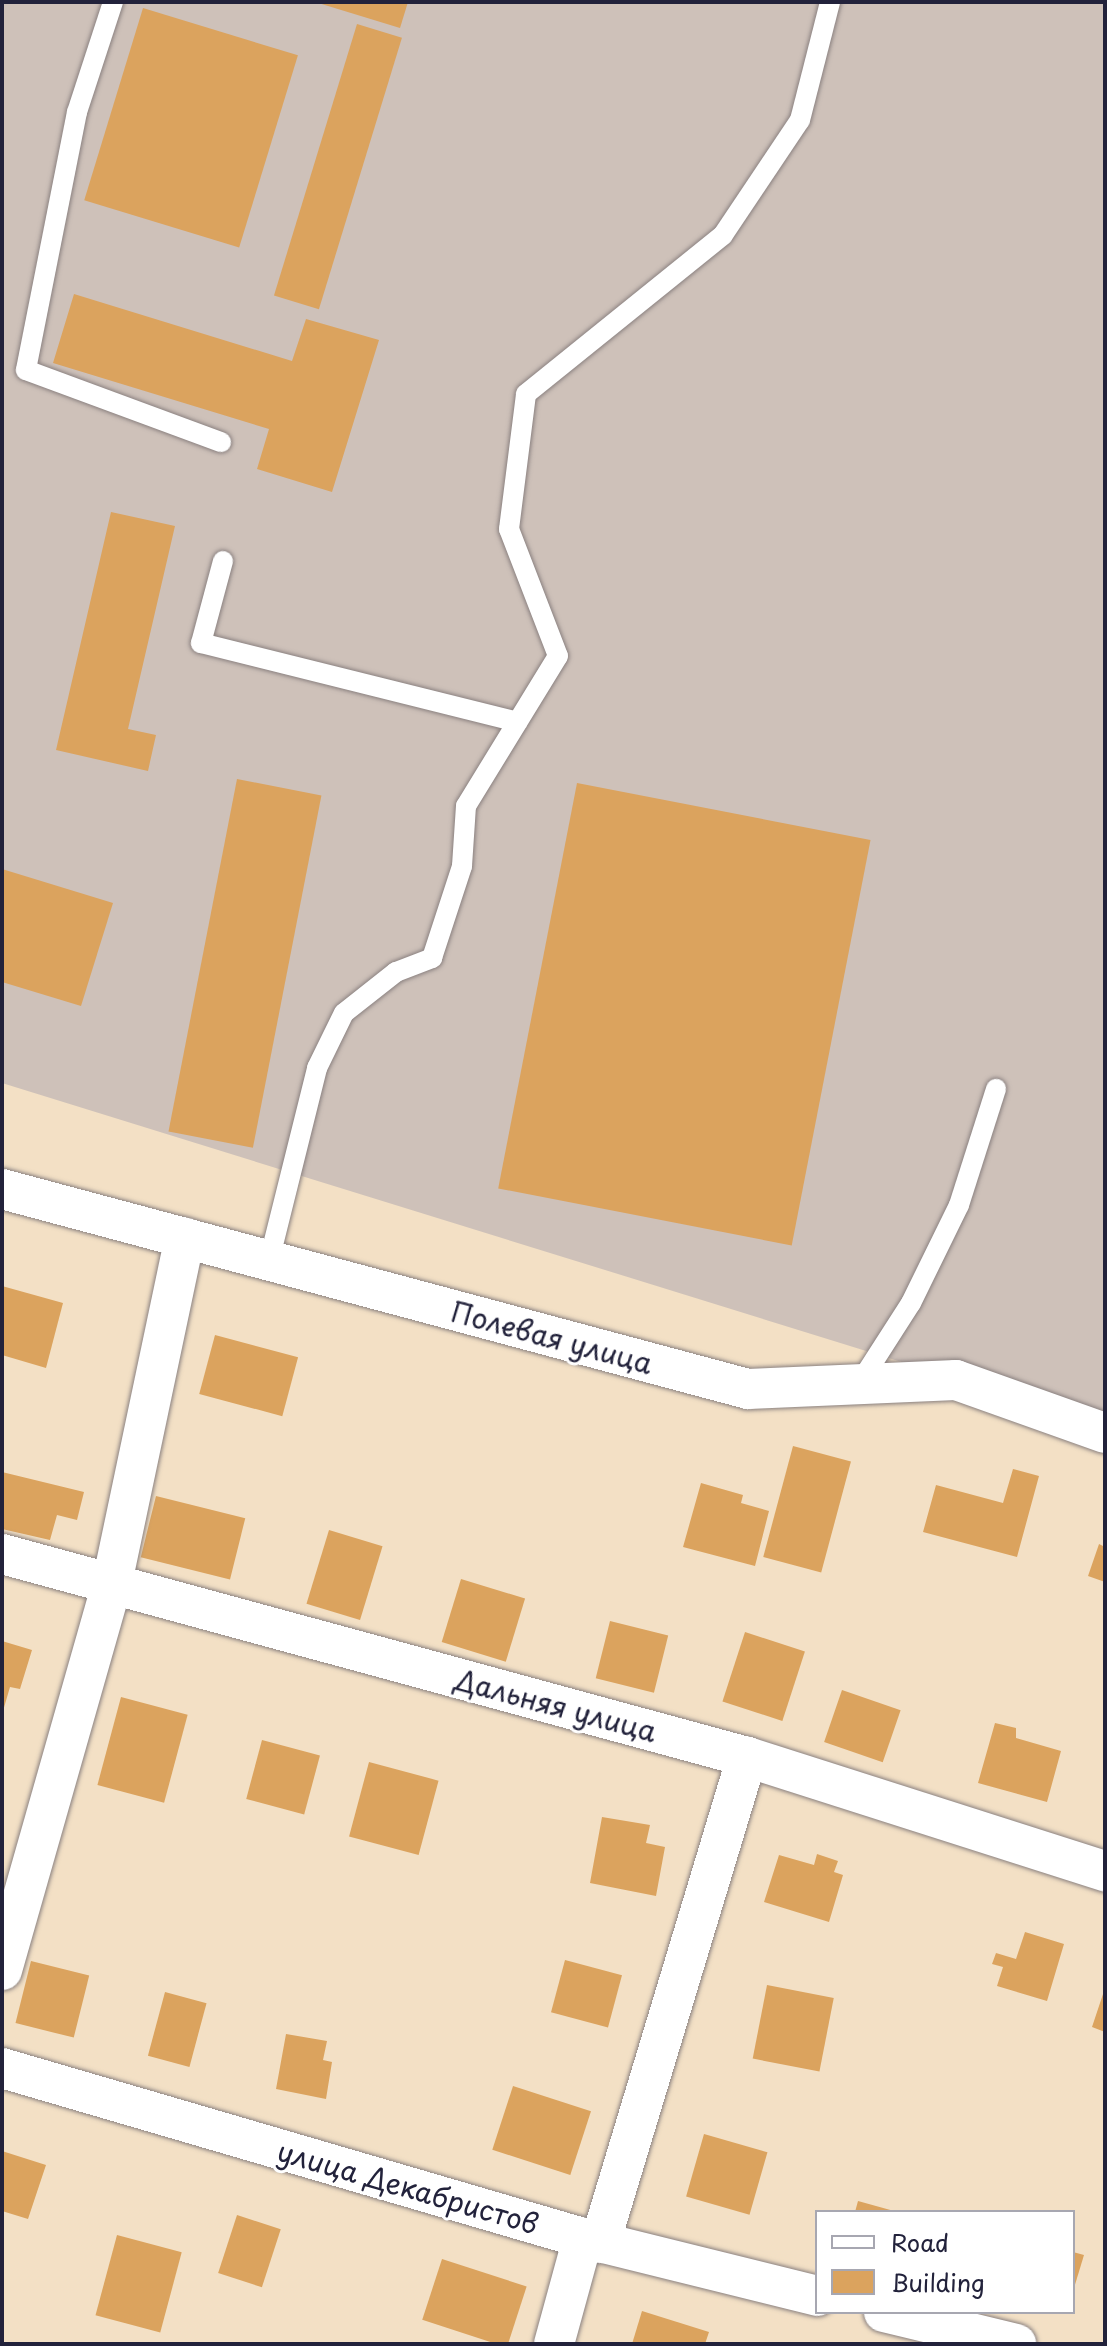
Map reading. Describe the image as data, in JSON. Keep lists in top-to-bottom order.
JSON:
{
  "streets": {
    "street": ["Полевая улица", "Дальняя улица", "улица Декабристов"]
  },
  "legend": ["Road", "Building"]
}
